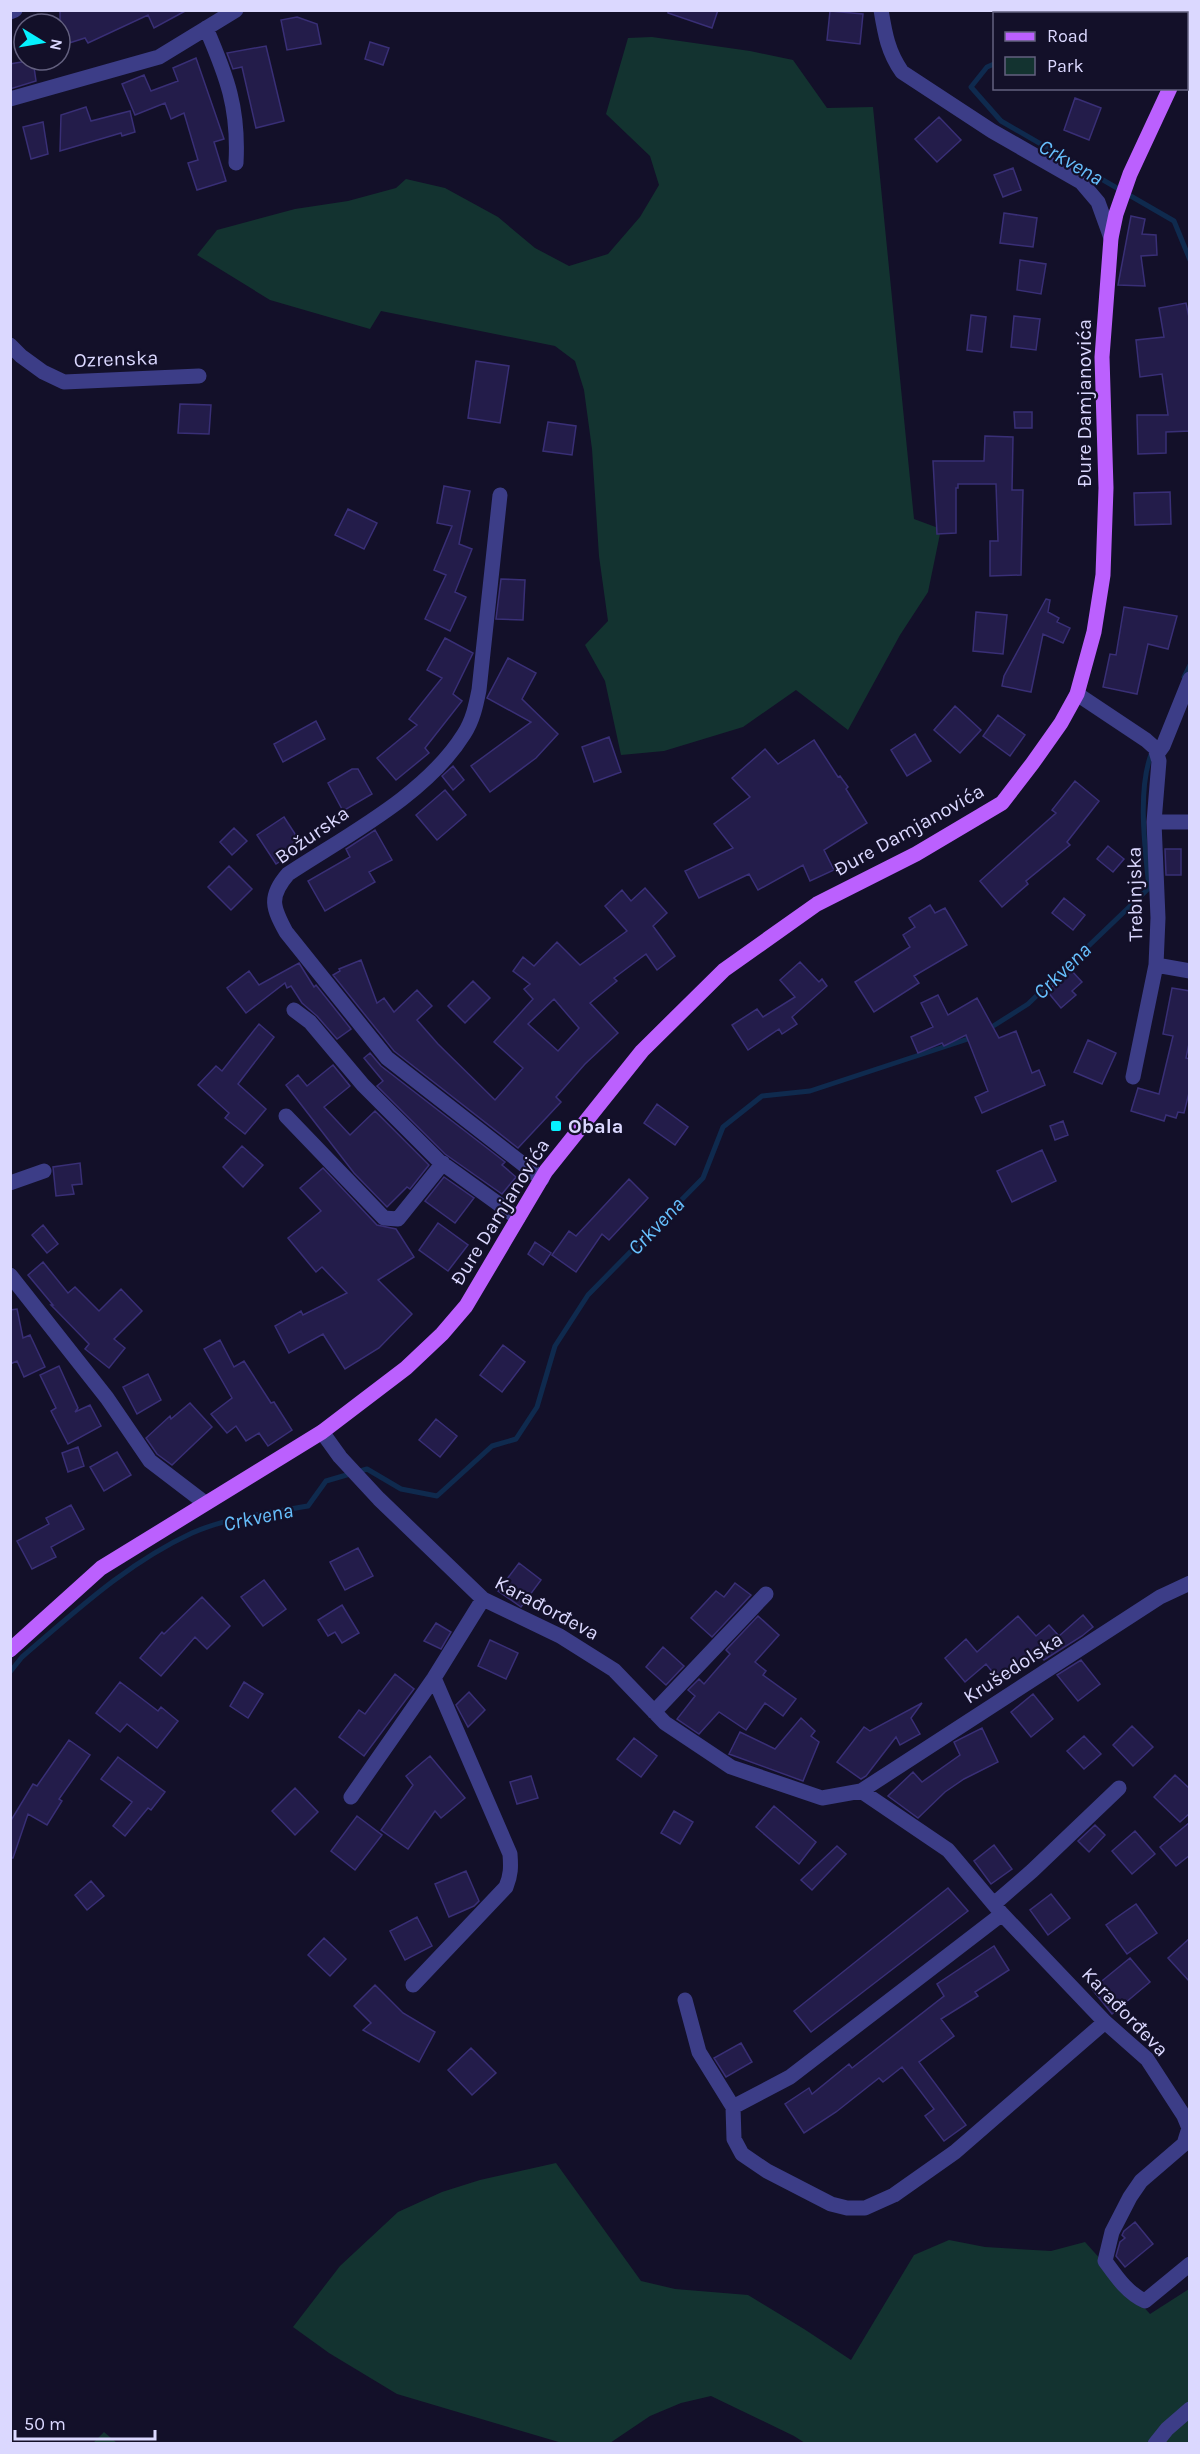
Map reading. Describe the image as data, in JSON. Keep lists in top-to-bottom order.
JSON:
{
  "streets": {
    "main road": ["Đure Damjanovića"],
    "street": [
      "Ozrenska",
      "Božurska",
      "Trebinjska",
      "Karađorđeva",
      "Krušedolska"
    ]
  },
  "crossings": [
    ["Đure Damjanovića", "Božurska"],
    ["Đure Damjanovića", "Karađorđeva"],
    ["Karađorđeva", "Krušedolska"]
  ],
  "water": ["Crkvena"],
  "places": {
    "transit": ["Obala"]
  },
  "legend": ["Road", "Park"],
  "scale_bar": "50 m",
  "north": "right"
}
